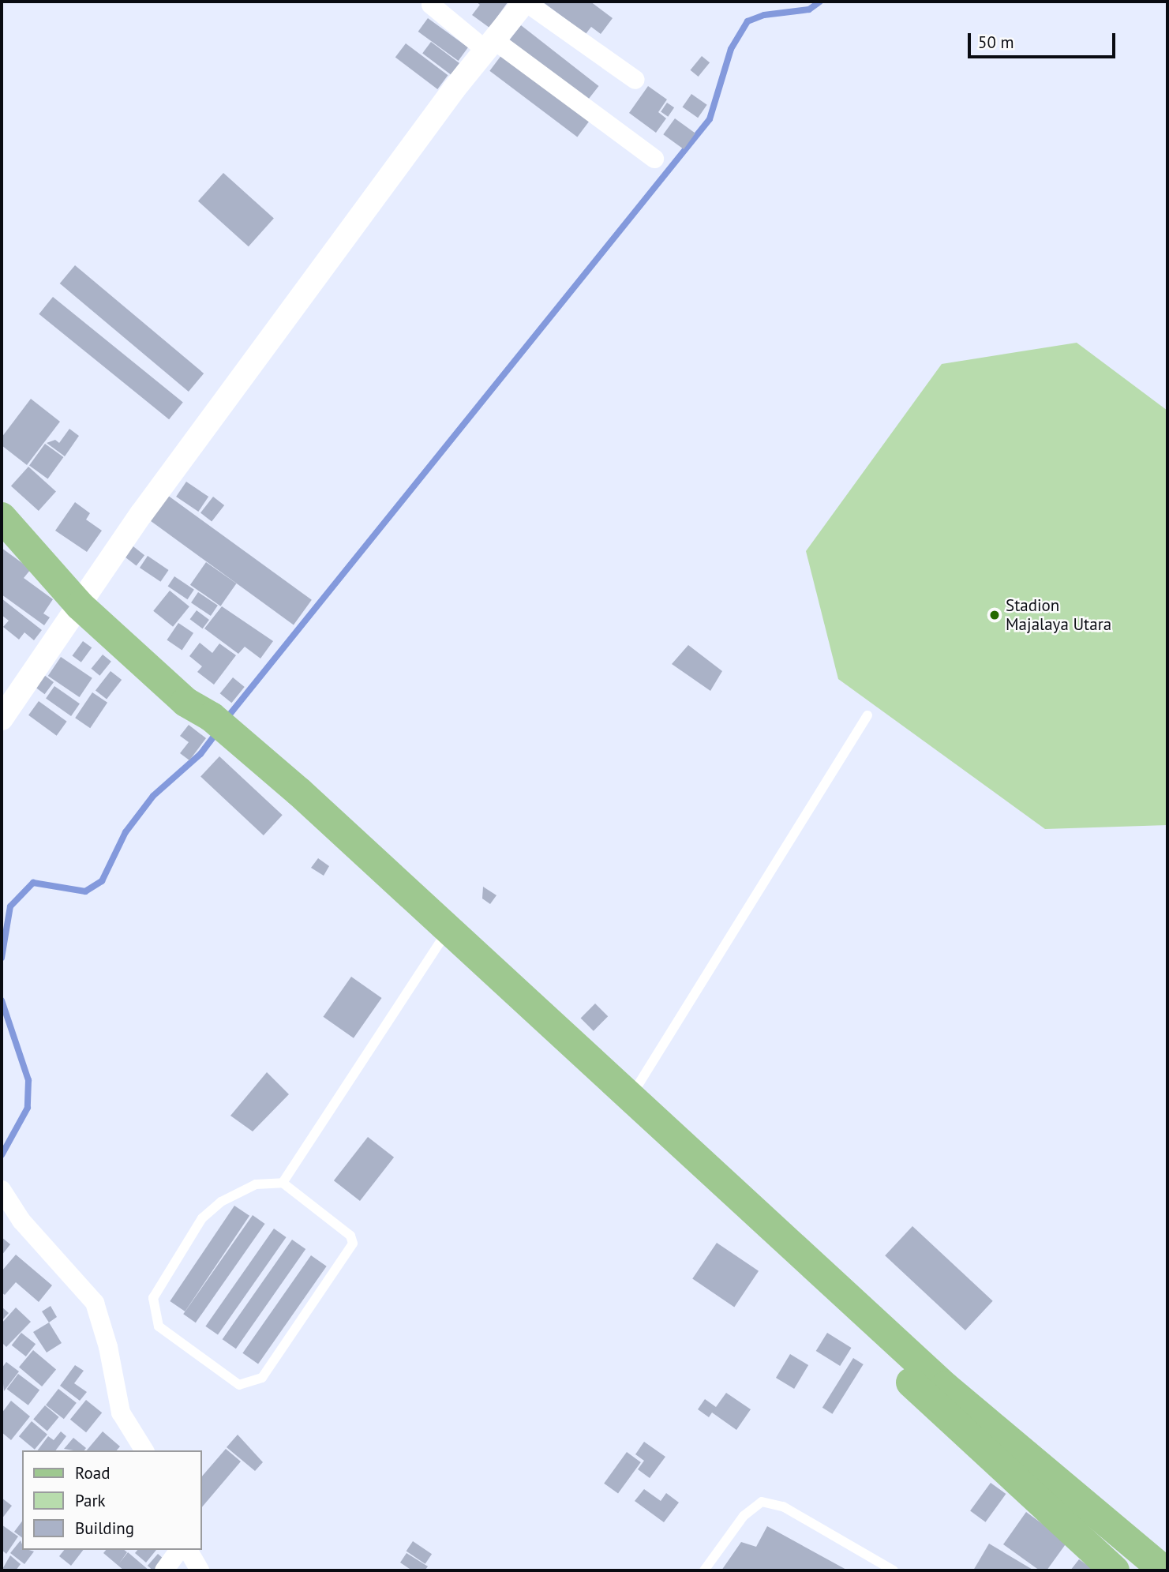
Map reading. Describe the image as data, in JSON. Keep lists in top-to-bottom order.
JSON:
{
  "places": ["Stadion Majalaya Utara"],
  "legend": ["Road", "Park", "Building"],
  "scale_bar": "50 m"
}
